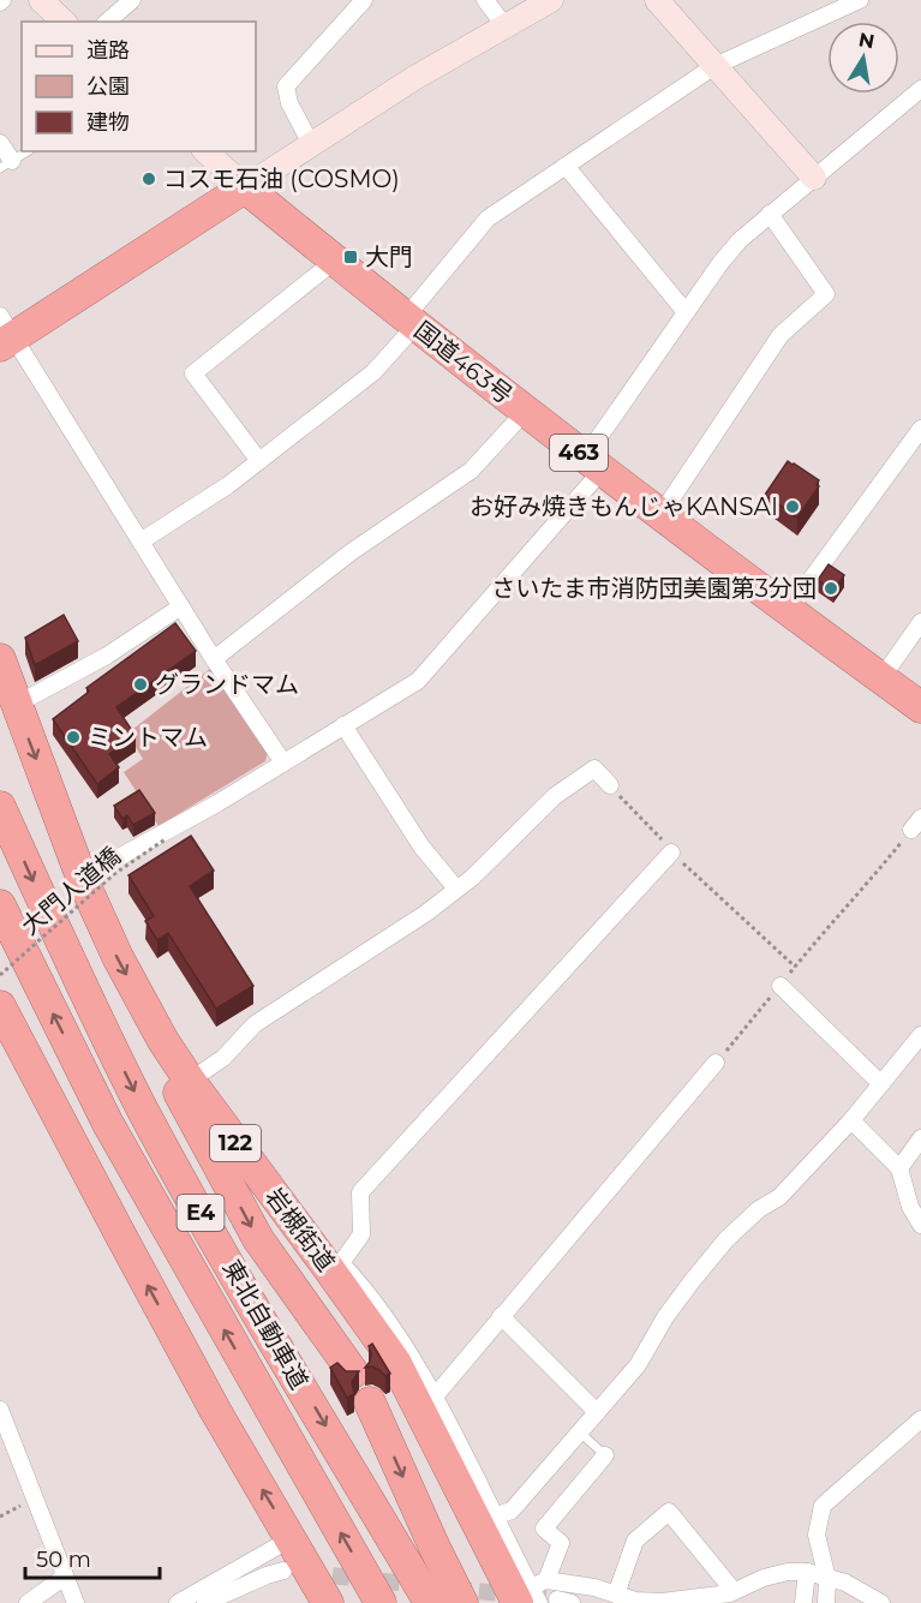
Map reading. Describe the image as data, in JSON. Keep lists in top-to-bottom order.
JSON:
{
  "streets": {
    "highway": [
      "国道463号",
      "463",
      "122",
      "E4",
      "岩槻街道",
      "東北自動車道"
    ],
    "path": ["大門人道橋"]
  },
  "places": {
    "other": [
      "コスモ石油 (COSMO)",
      "お好み焼きもんじゃKANSAI",
      "さいたま市消防団美園第3分団",
      "グランドマム",
      "ミントマム"
    ],
    "transit": ["大門"]
  },
  "legend": ["道路", "公園", "建物"],
  "scale_bar": "50 m",
  "north": "top"
}
